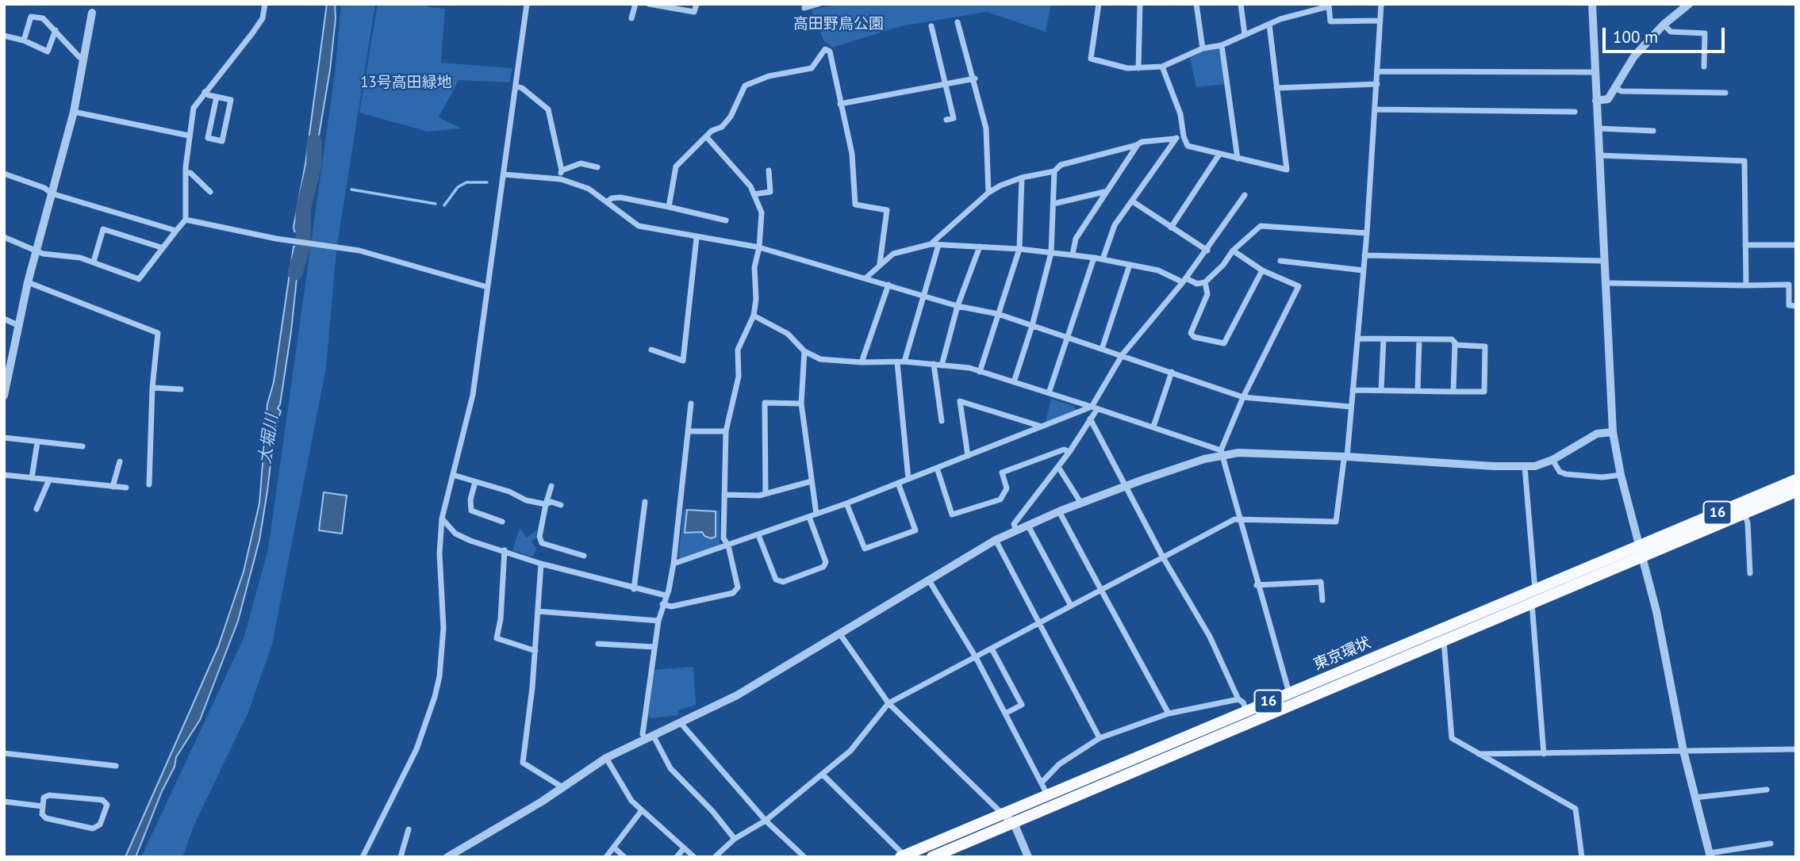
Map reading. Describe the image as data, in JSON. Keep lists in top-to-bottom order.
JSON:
{
  "streets": {
    "highway": ["16", "東京環状"]
  },
  "water": ["大堀川"],
  "parks": ["高田野鳥公園", "13号高田緑地"],
  "scale_bar": "100 m"
}
